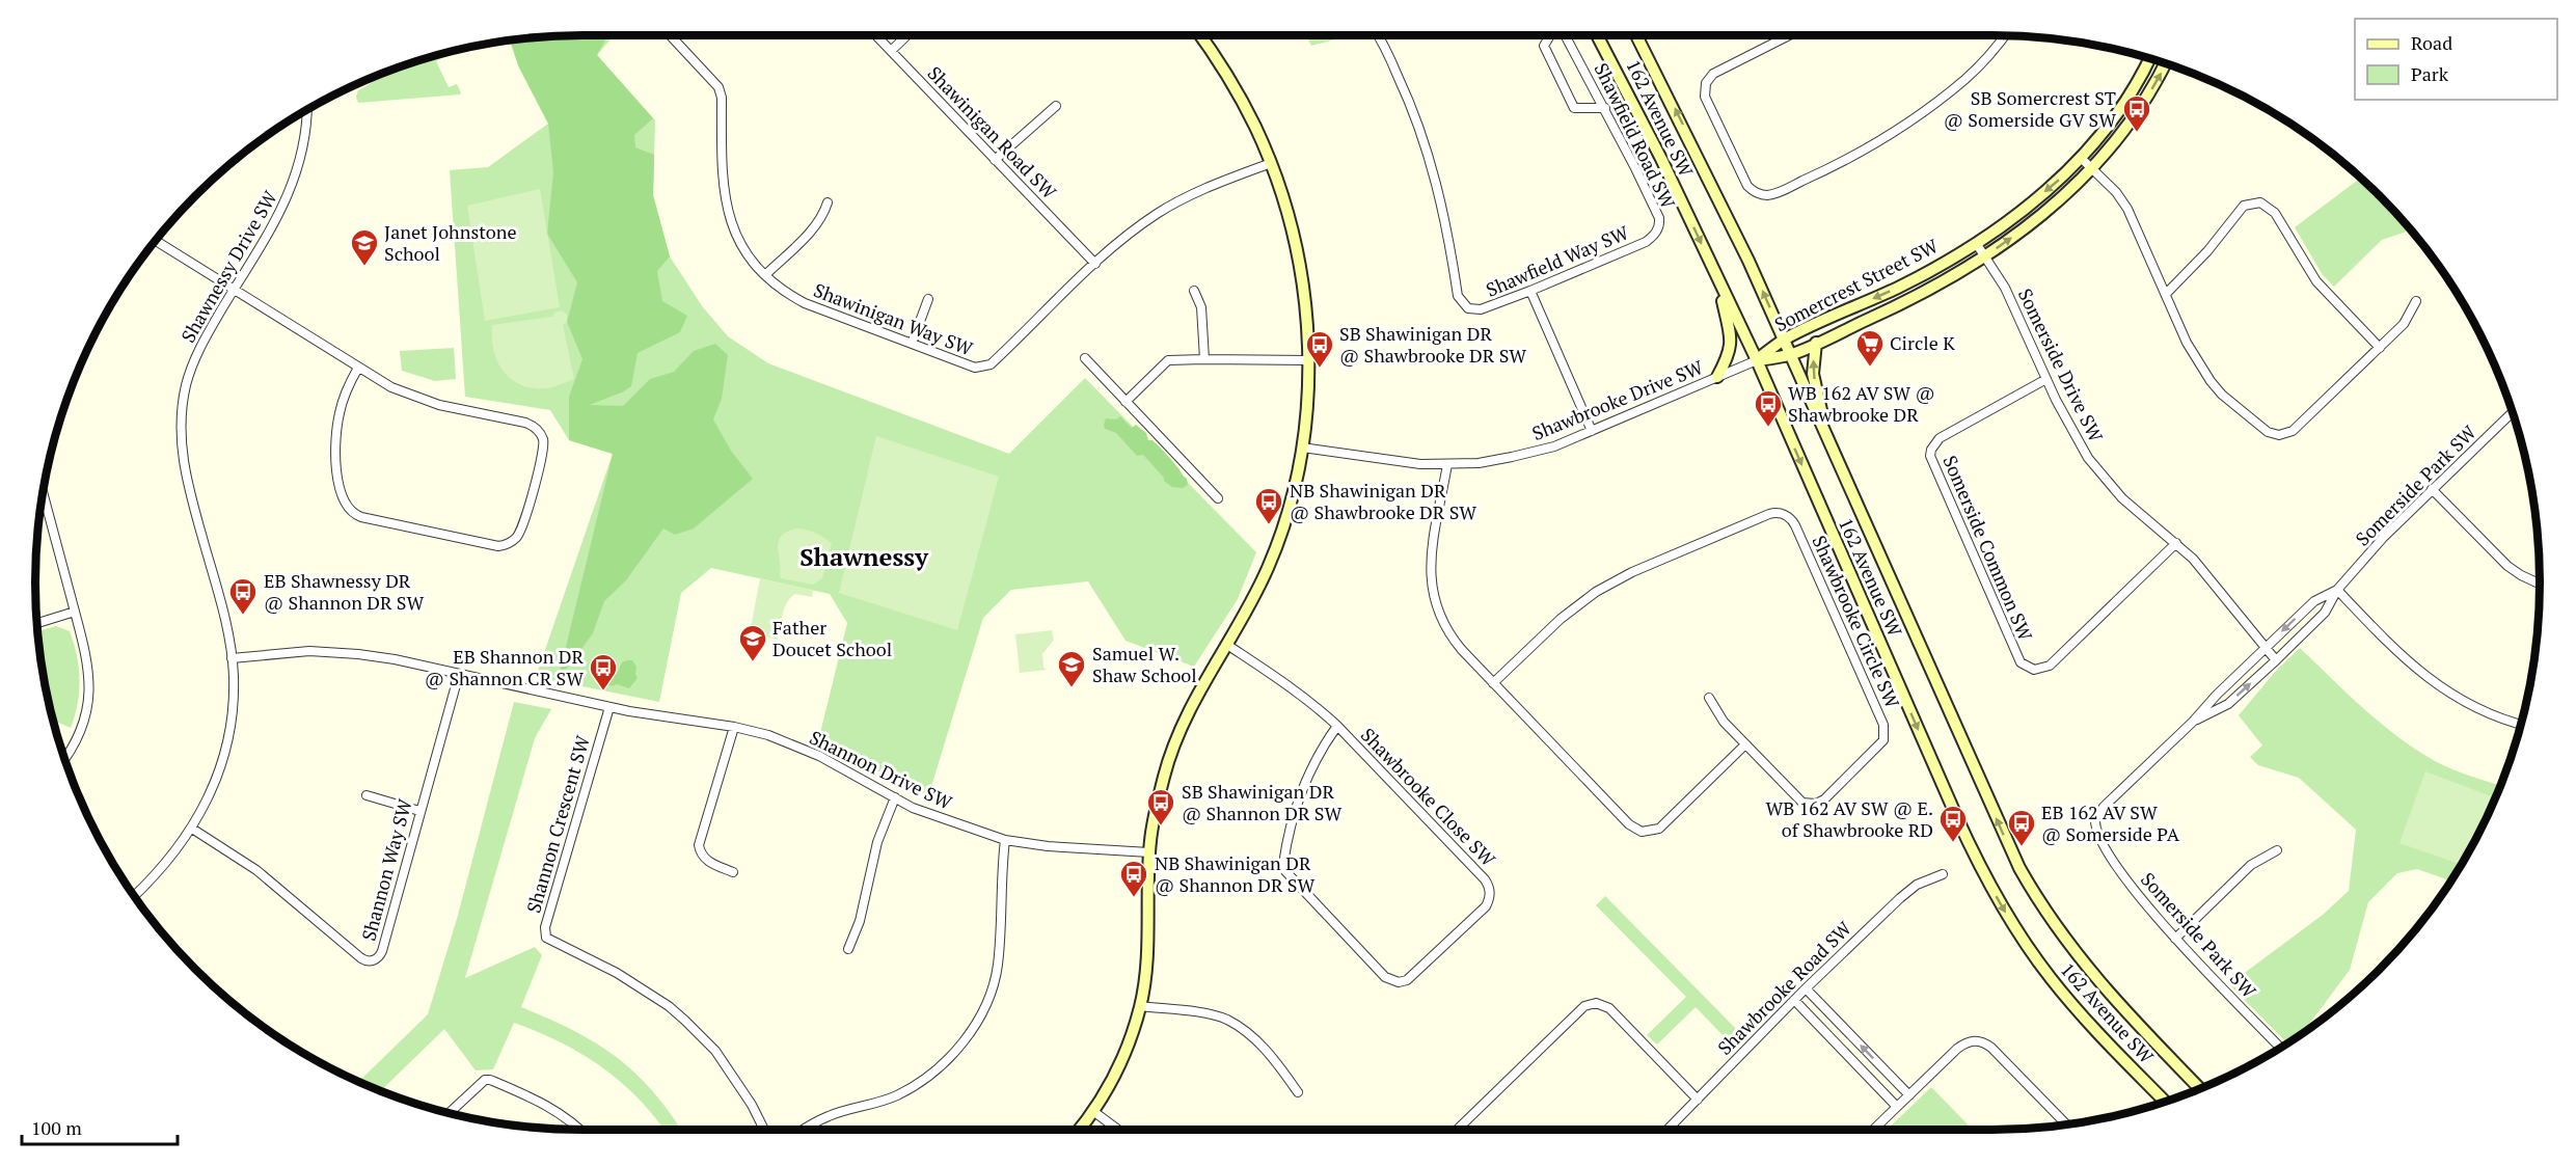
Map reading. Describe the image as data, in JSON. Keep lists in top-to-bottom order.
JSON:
{
  "streets": {
    "main road": ["162 Avenue SW", "Somercrest Street SW"],
    "street": [
      "Shawinigan Road SW",
      "Shawfield Road SW",
      "Shawfield Way SW",
      "Shawnessy Drive SW",
      "Shawinigan Way SW",
      "Somerside Drive SW",
      "Shawbrooke Drive SW",
      "Somerside Park SW",
      "Somerside Common SW",
      "Shawbrooke Circle SW",
      "Shannon Drive SW",
      "Shawbrooke Close SW",
      "Shannon Crescent SW",
      "Shannon Way SW",
      "Shawbrooke Road SW"
    ]
  },
  "crossings": [
    ["162 Avenue SW", "Somercrest Street SW"],
    ["162 Avenue SW", "Shawbrooke Drive SW"],
    ["Shawinigan Road SW", "Shawinigan Way SW"],
    ["Shawfield Road SW", "Shawfield Way SW"],
    ["Shawnessy Drive SW", "Shannon Drive SW"],
    ["Shawnessy Drive SW", "Shannon Way SW"],
    ["Somercrest Street SW", "Somerside Drive SW"],
    ["Somercrest Street SW", "Shawbrooke Drive SW"],
    ["Somerside Drive SW", "Somerside Park SW"],
    ["Somerside Drive SW", "Somerside Common SW"],
    ["Shannon Drive SW", "Shannon Crescent SW"],
    ["Shannon Drive SW", "Shannon Way SW"]
  ],
  "districts": ["Shawnessy"],
  "places": {
    "bus stop": [
      "SB Somercrest ST @ Somerside GV SW",
      "SB Shawinigan DR @ Shawbrooke DR SW",
      "WB 162 AV SW @ Shawbrooke DR",
      "NB Shawinigan DR @ Shawbrooke DR SW",
      "EB Shawnessy DR @ Shannon DR SW",
      "EB Shannon DR @ Shannon CR SW",
      "SB Shawinigan DR @ Shannon DR SW",
      "WB 162 AV SW @ E. of Shawbrooke RD",
      "EB 162 AV SW @ Somerside PA",
      "NB Shawinigan DR @ Shannon DR SW"
    ],
    "school or university": ["Janet Johnstone School", "Father Doucet School", "Samuel W. Shaw School"],
    "supermarket": ["Circle K"]
  },
  "legend": ["Road", "Park"],
  "scale_bar": "100 m"
}
